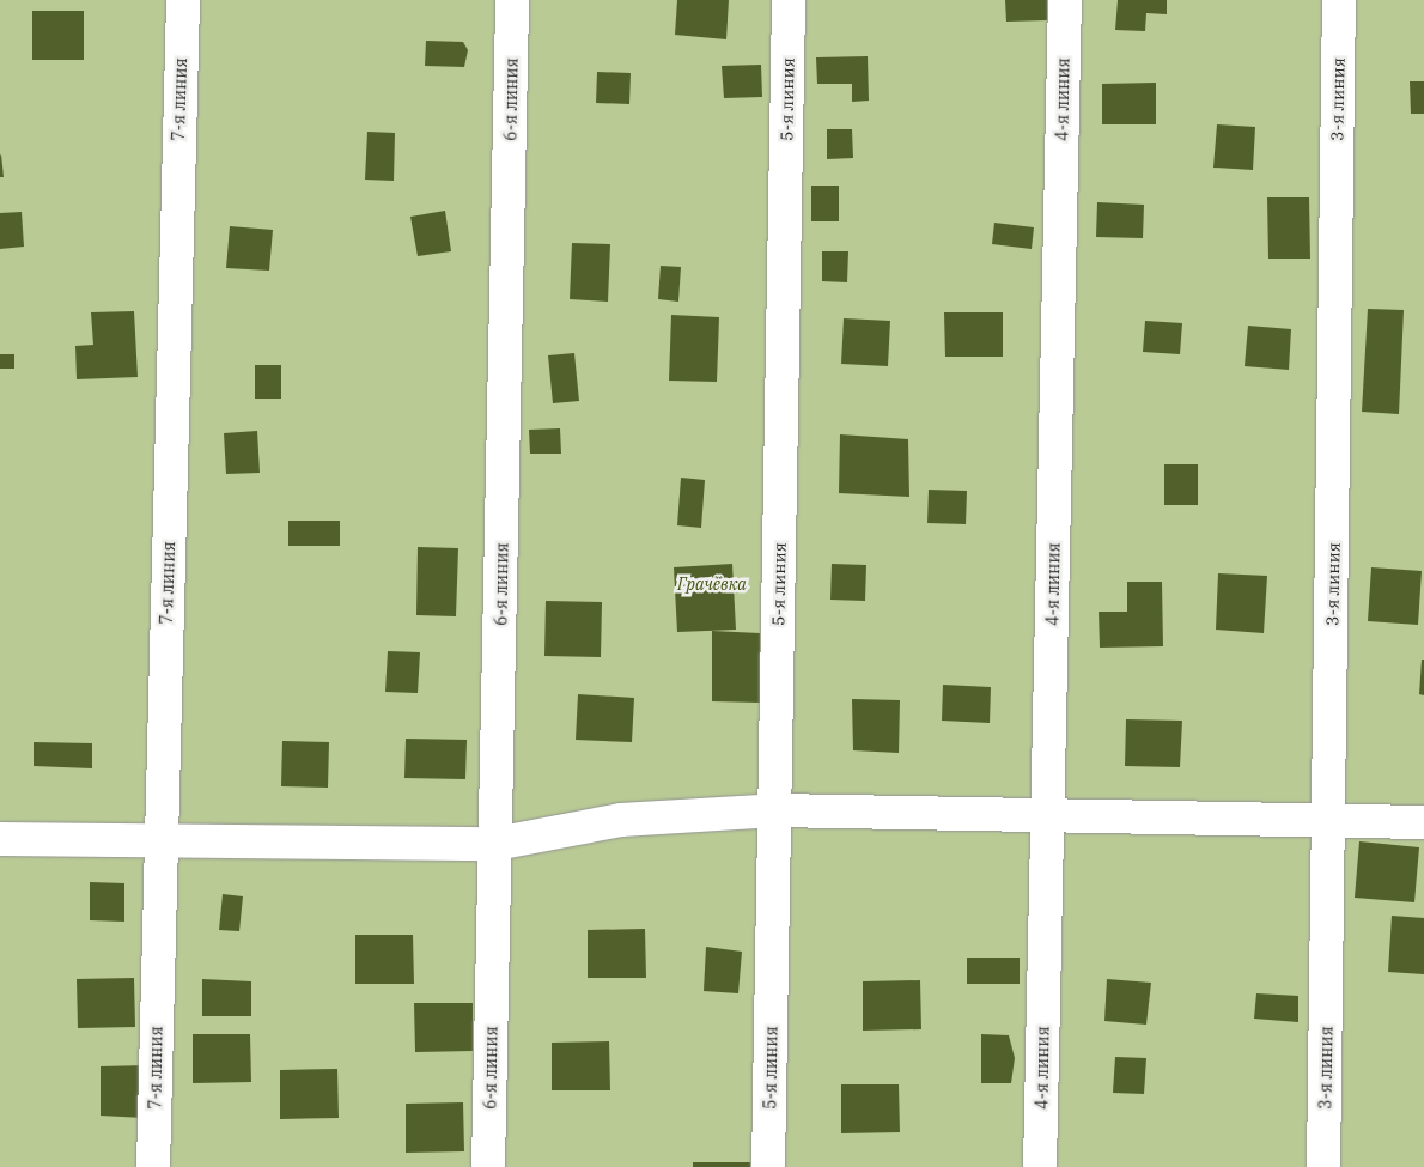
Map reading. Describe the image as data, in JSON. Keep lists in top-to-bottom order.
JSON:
{
  "streets": {
    "street": [
      "7-я линия",
      "6-я линия",
      "5-я линия",
      "4-я линия",
      "3-я линия"
    ]
  },
  "parks": ["Грачёвка"]
}
